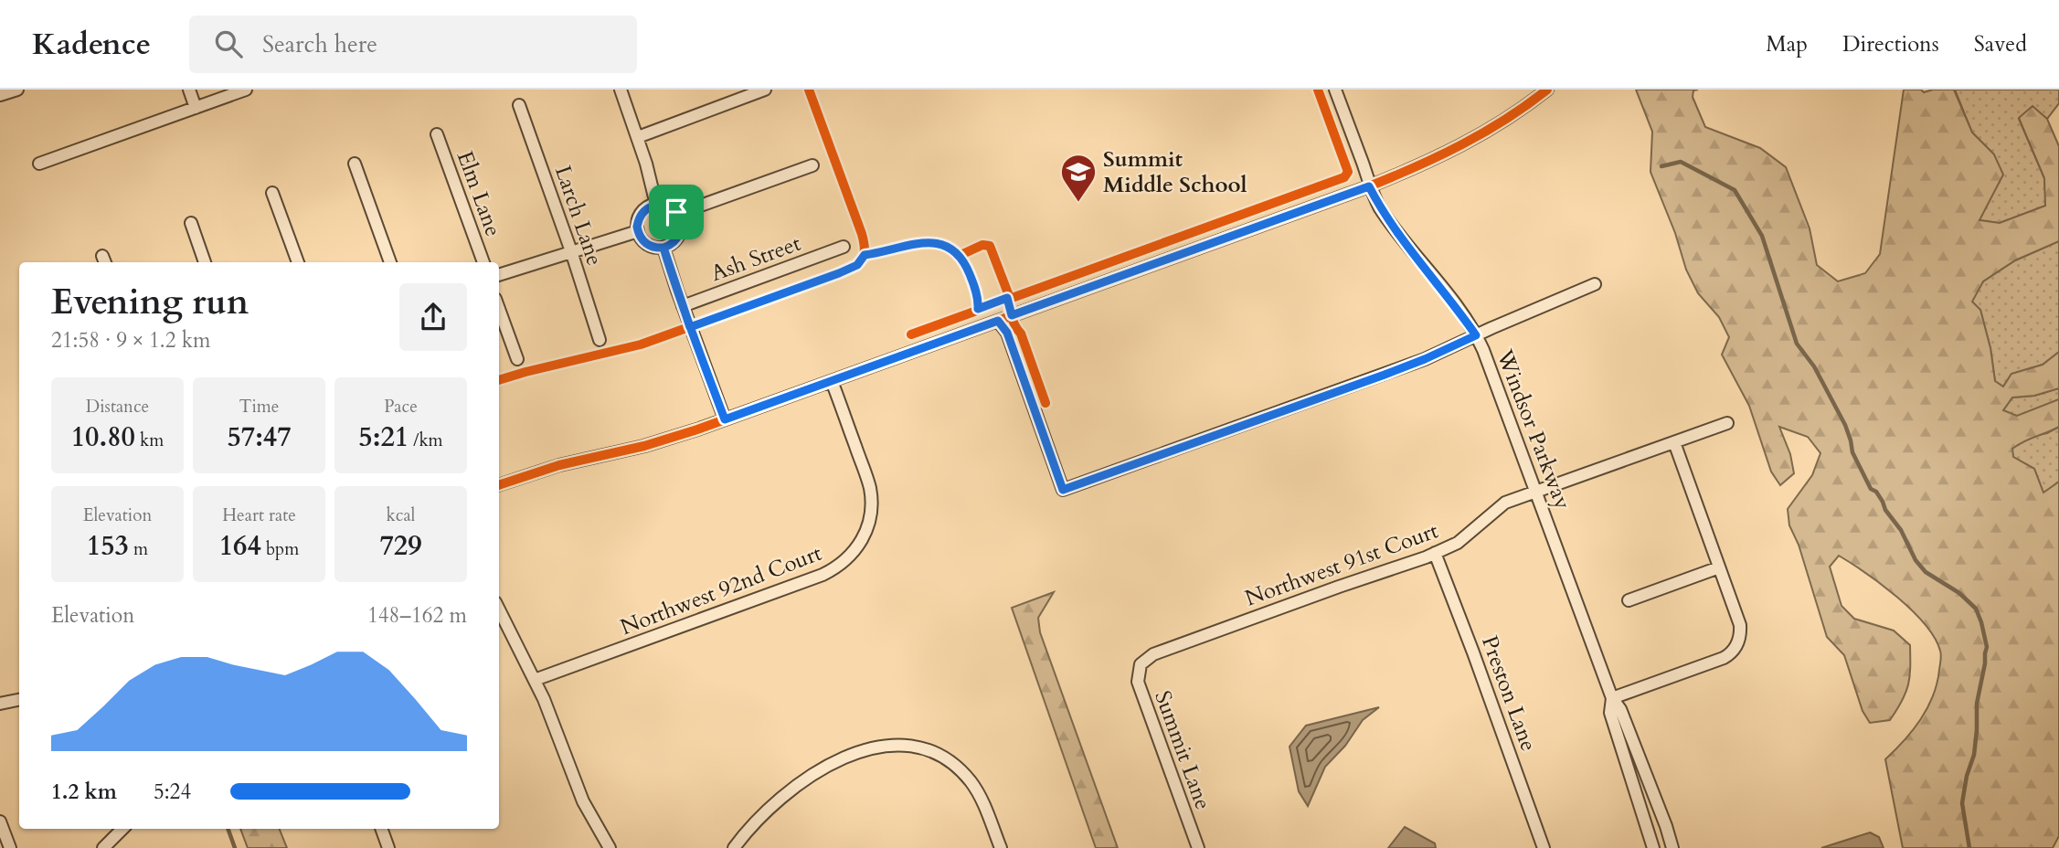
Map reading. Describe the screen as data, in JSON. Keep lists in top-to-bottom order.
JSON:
{
  "streets": {
    "street": [
      "Elm Lane",
      "Larch Lane",
      "Ash Street",
      "Windsor Parkway",
      "Northwest 91st Court",
      "Northwest 92nd Court",
      "Preston Lane",
      "Summit Lane"
    ]
  },
  "crossings": [
    ["Windsor Parkway", "Northwest 91st Court"],
    ["Northwest 91st Court", "Preston Lane"],
    ["Northwest 91st Court", "Summit Lane"]
  ],
  "places": {
    "school or university": ["Summit Middle School"]
  },
  "page": {
    "header": "Kadence",
    "search": "Search here",
    "nav": ["Map", "Directions", "Saved"],
    "heading": ["Evening run", "21:58 · 9 × 1.2 km"],
    "stats": [
      ["Distance", "10.80 km"],
      ["Time", "57:47"],
      ["Pace", "5:21 /km"],
      ["Elevation", "153 m"],
      ["Heart rate", "164 bpm"],
      ["kcal", "729"]
    ],
    "chart": ["Elevation", "148–162 m"],
    "list": [
      {
        "name": "1.2 km",
        "note": "5:24"
      }
    ]
  }
}
